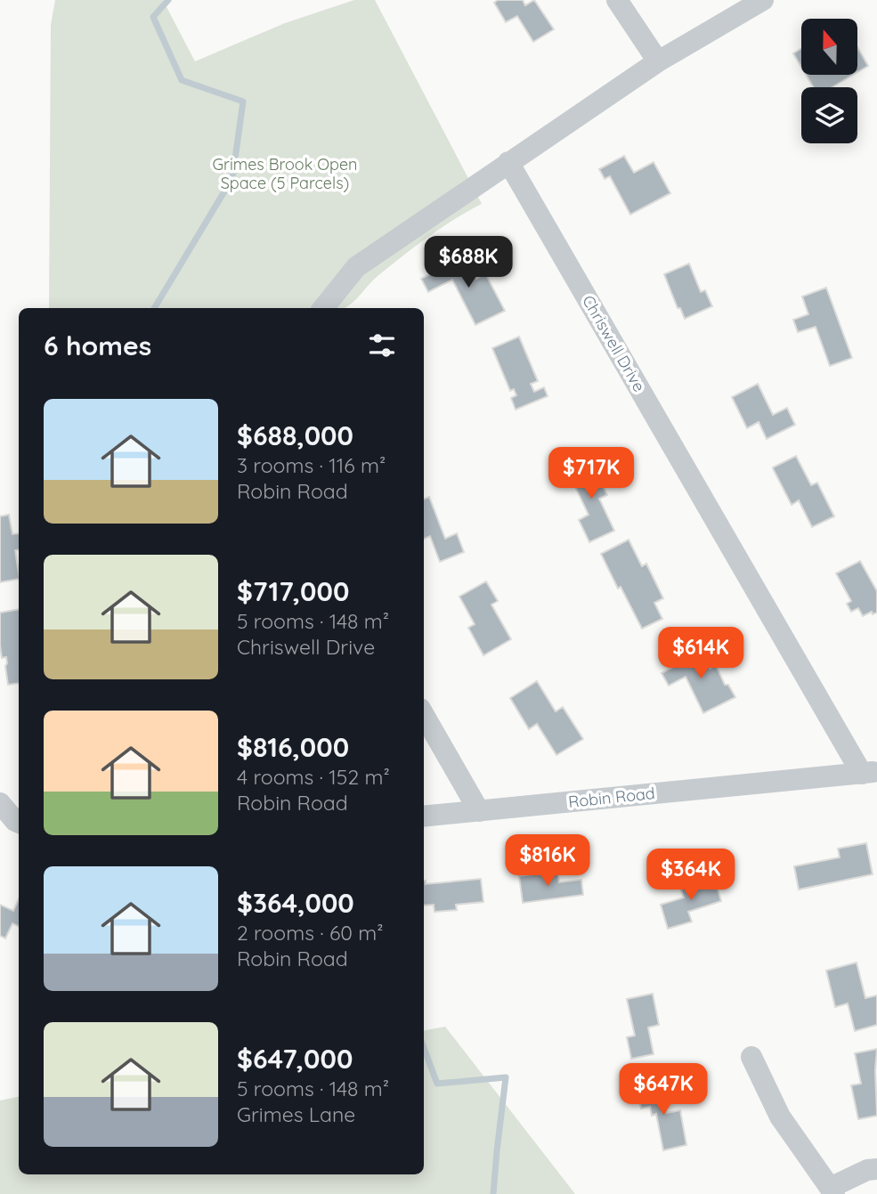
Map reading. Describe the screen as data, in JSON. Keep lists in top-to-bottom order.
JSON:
{
  "streets": {
    "street": ["Chriswell Drive", "Robin Road"]
  },
  "crossings": [
    ["Chriswell Drive", "Robin Road"]
  ],
  "parks": ["Grimes Brook Open Space (5 Parcels)"],
  "north": "top",
  "page": {
    "price": [
      "$688K",
      "$717K",
      "$614K",
      "$816K",
      "$364K",
      "$647K"
    ],
    "heading": "6 homes",
    "list": [
      {
        "name": "$688,000",
        "note": "3 rooms · 116 m² · Robin Road"
      },
      {
        "name": "$717,000",
        "note": "5 rooms · 148 m² · Chriswell Drive"
      },
      {
        "name": "$816,000",
        "note": "4 rooms · 152 m² · Robin Road"
      },
      {
        "name": "$364,000",
        "note": "2 rooms · 60 m² · Robin Road"
      },
      {
        "name": "$647,000",
        "note": "5 rooms · 148 m² · Grimes Lane"
      }
    ]
  }
}
